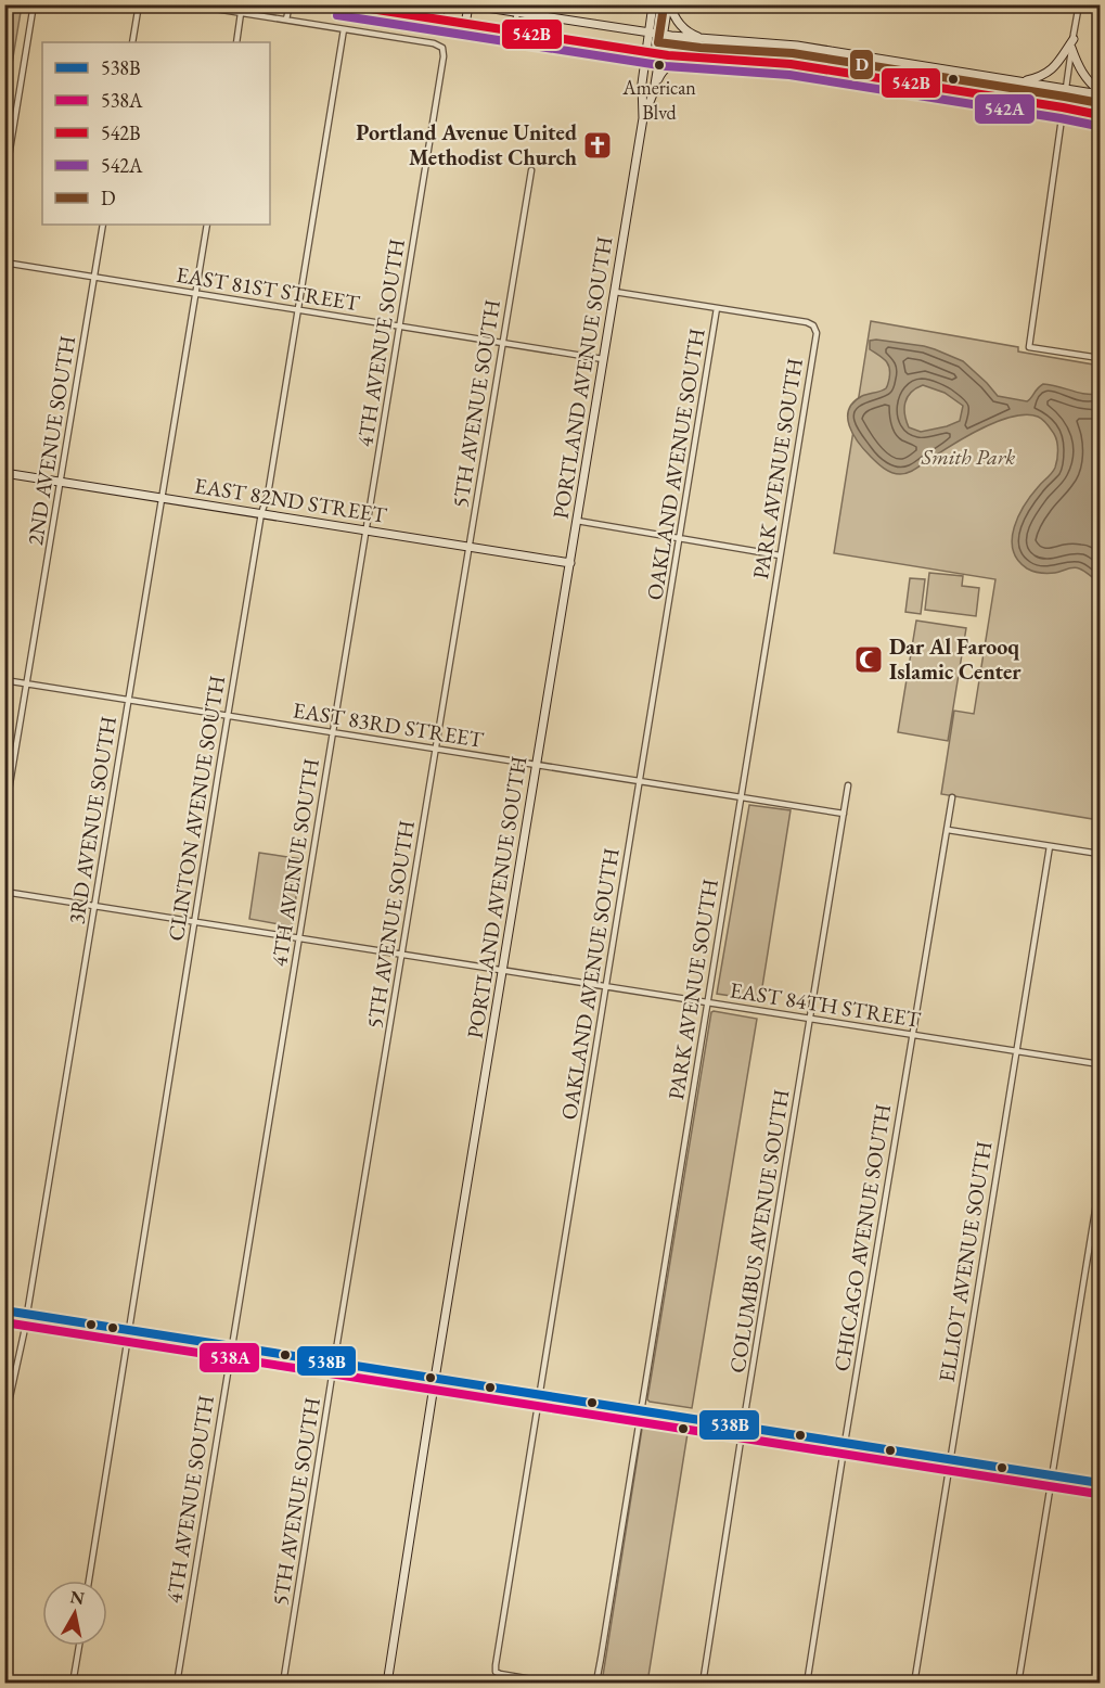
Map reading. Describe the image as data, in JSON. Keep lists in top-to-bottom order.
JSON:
{
  "streets": {
    "main road": ["PORTLAND AVENUE SOUTH", "EAST 82ND STREET"],
    "street": [
      "EAST 81ST STREET",
      "4TH AVENUE SOUTH",
      "5TH AVENUE SOUTH",
      "2ND AVENUE SOUTH",
      "OAKLAND AVENUE SOUTH",
      "PARK AVENUE SOUTH",
      "EAST 83RD STREET",
      "CLINTON AVENUE SOUTH",
      "3RD AVENUE SOUTH",
      "EAST 84TH STREET",
      "COLUMBUS AVENUE SOUTH",
      "CHICAGO AVENUE SOUTH",
      "ELLIOT AVENUE SOUTH"
    ]
  },
  "crossings": [
    ["EAST 81ST STREET", "4TH AVENUE SOUTH"],
    ["EAST 81ST STREET", "PORTLAND AVENUE SOUTH"],
    ["EAST 81ST STREET", "5TH AVENUE SOUTH"],
    ["EAST 81ST STREET", "2ND AVENUE SOUTH"],
    ["EAST 81ST STREET", "CLINTON AVENUE SOUTH"],
    ["EAST 81ST STREET", "3RD AVENUE SOUTH"],
    ["4TH AVENUE SOUTH", "EAST 82ND STREET"],
    ["4TH AVENUE SOUTH", "EAST 83RD STREET"],
    ["4TH AVENUE SOUTH", "CLINTON AVENUE SOUTH"],
    ["4TH AVENUE SOUTH", "EAST 84TH STREET"],
    ["PORTLAND AVENUE SOUTH", "EAST 82ND STREET"],
    ["PORTLAND AVENUE SOUTH", "EAST 83RD STREET"],
    ["PORTLAND AVENUE SOUTH", "EAST 84TH STREET"],
    ["5TH AVENUE SOUTH", "EAST 82ND STREET"],
    ["5TH AVENUE SOUTH", "EAST 83RD STREET"],
    ["5TH AVENUE SOUTH", "EAST 84TH STREET"],
    ["2ND AVENUE SOUTH", "EAST 82ND STREET"],
    ["2ND AVENUE SOUTH", "EAST 83RD STREET"],
    ["OAKLAND AVENUE SOUTH", "PARK AVENUE SOUTH"],
    ["OAKLAND AVENUE SOUTH", "EAST 83RD STREET"],
    ["OAKLAND AVENUE SOUTH", "EAST 84TH STREET"],
    ["PARK AVENUE SOUTH", "EAST 83RD STREET"],
    ["PARK AVENUE SOUTH", "EAST 84TH STREET"],
    ["EAST 82ND STREET", "CLINTON AVENUE SOUTH"],
    ["EAST 82ND STREET", "3RD AVENUE SOUTH"],
    ["EAST 83RD STREET", "CLINTON AVENUE SOUTH"],
    ["EAST 83RD STREET", "3RD AVENUE SOUTH"],
    ["EAST 83RD STREET", "COLUMBUS AVENUE SOUTH"],
    ["CLINTON AVENUE SOUTH", "EAST 84TH STREET"],
    ["3RD AVENUE SOUTH", "EAST 84TH STREET"],
    ["EAST 84TH STREET", "COLUMBUS AVENUE SOUTH"],
    ["EAST 84TH STREET", "CHICAGO AVENUE SOUTH"],
    ["EAST 84TH STREET", "ELLIOT AVENUE SOUTH"]
  ],
  "parks": ["Smith Park"],
  "places": {
    "other": ["American Blvd"],
    "church": ["Portland Avenue United Methodist Church"],
    "mosque": ["Dar Al Farooq Islamic Center"]
  },
  "lines": [
    "transit line 542B",
    "transit line D",
    "transit line 542A",
    "transit line 538B",
    "transit line 538A"
  ],
  "legend": [
    "538B",
    "538A",
    "542B",
    "542A",
    "D"
  ],
  "north": "top"
}
